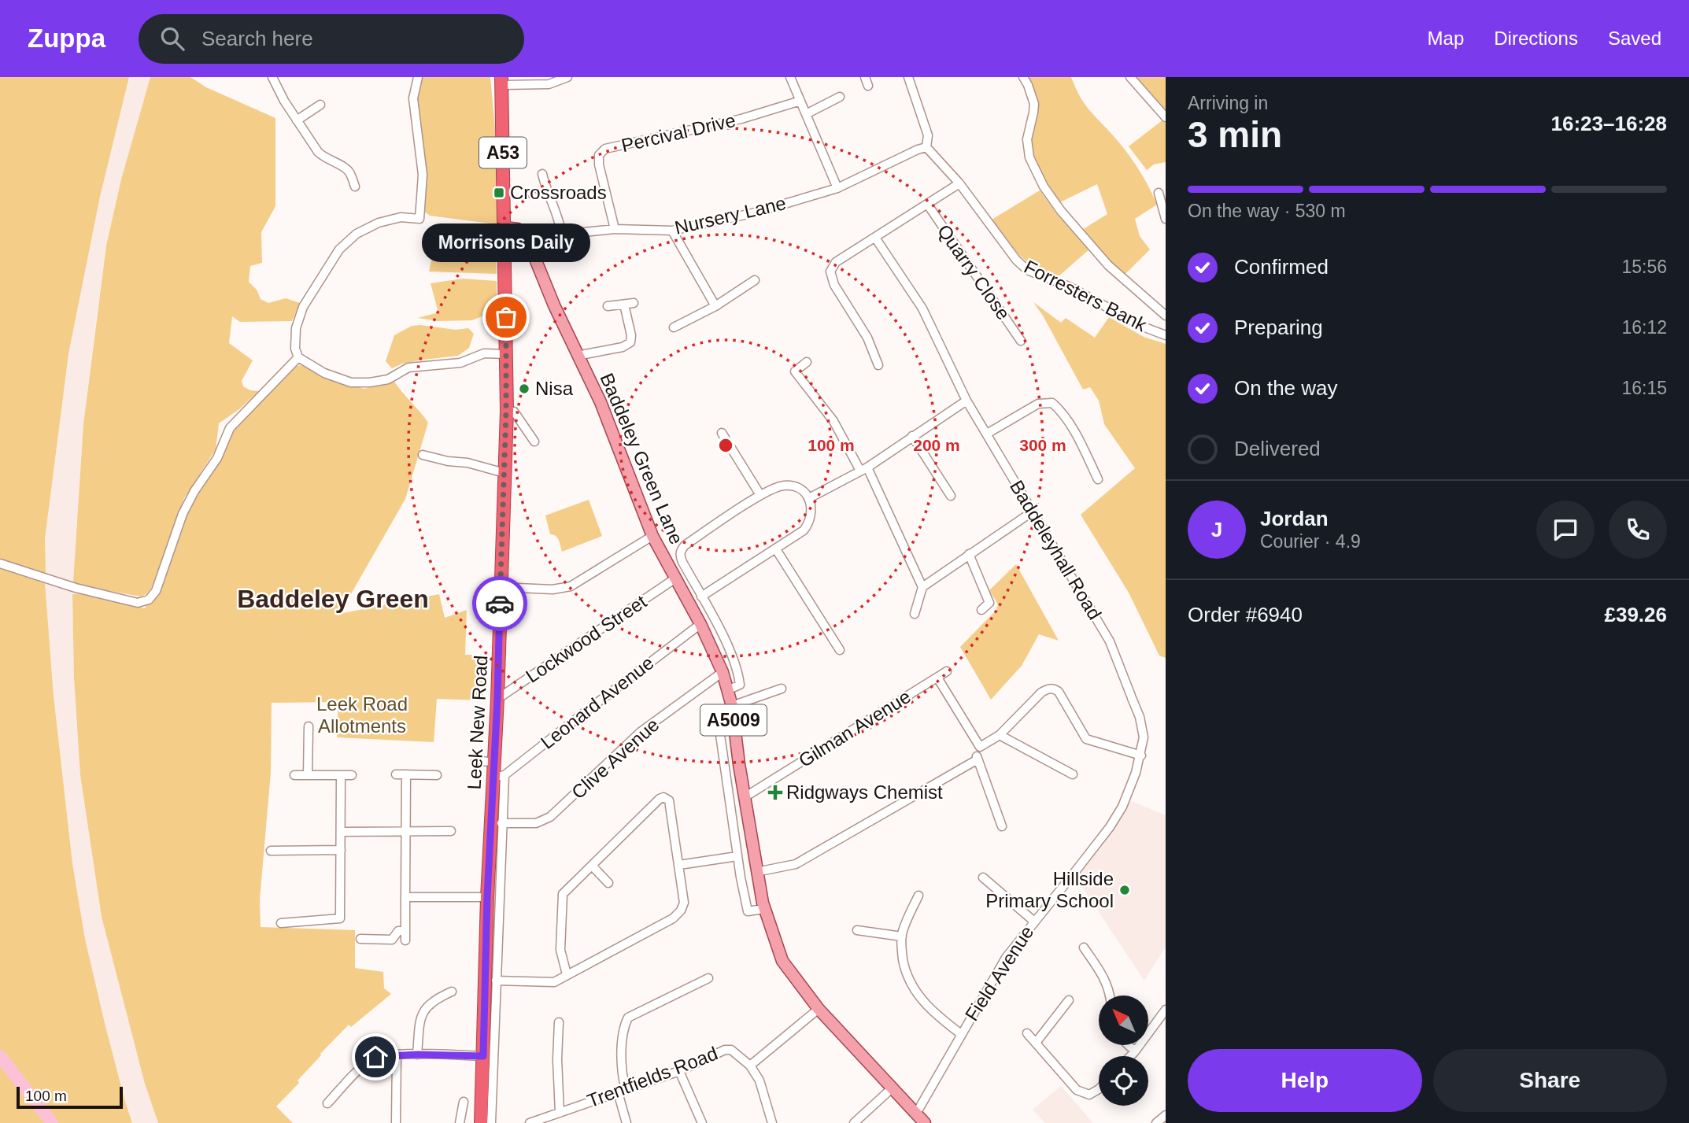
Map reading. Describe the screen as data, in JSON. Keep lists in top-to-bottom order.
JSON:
{
  "streets": {
    "highway": ["A53", "Leek New Road"],
    "main road": ["Baddeley Green Lane", "A5009"],
    "street": [
      "Percival Drive",
      "Nursery Lane",
      "Quarry Close",
      "Forresters Bank",
      "Baddeleyhall Road",
      "Lockwood Street",
      "Leonard Avenue",
      "Gilman Avenue",
      "Clive Avenue",
      "Field Avenue",
      "Trentfields Road"
    ]
  },
  "crossings": [
    ["Percival Drive", "Nursery Lane"],
    ["A53", "Leek New Road"],
    ["Nursery Lane", "Forresters Bank"],
    ["Nursery Lane", "Baddeley Green Lane"],
    ["Baddeley Green Lane", "Lockwood Street"],
    ["Baddeley Green Lane", "Leonard Avenue"],
    ["Baddeley Green Lane", "Gilman Avenue"],
    ["Baddeley Green Lane", "Clive Avenue"],
    ["Baddeley Green Lane", "Field Avenue"],
    ["Baddeleyhall Road", "Field Avenue"],
    ["Lockwood Street", "Leek New Road"],
    ["Leonard Avenue", "Leek New Road"],
    ["Leek New Road", "Clive Avenue"]
  ],
  "districts": ["Baddeley Green"],
  "parks": ["Leek Road Allotments"],
  "places": {
    "transit": ["Crossroads"],
    "other": ["Morrisons Daily", "Nisa", "Hillside Primary School"],
    "health": ["Ridgways Chemist"]
  },
  "scale_bar": "100 m",
  "north": "top left",
  "page": {
    "header": "Zuppa",
    "search": "Search here",
    "nav": ["Map", "Directions", "Saved"],
    "heading": ["3 min", "Arriving in", "16:23–16:28"],
    "panel": [
      "Jordan",
      "Courier · 4.9",
      "Order #6940",
      "£39.26"
    ],
    "bar": "On the way · 530 m",
    "bubble": "Morrisons Daily",
    "list": [
      ["Confirmed", "15:56"],
      ["Preparing", "16:12"],
      ["On the way", "16:15"],
      "Delivered"
    ],
    "round": "J",
    "buttons": ["Help", "Share"],
    "scale": "100 m"
  },
  "rings": ["100 m", "200 m", "300 m"]
}
